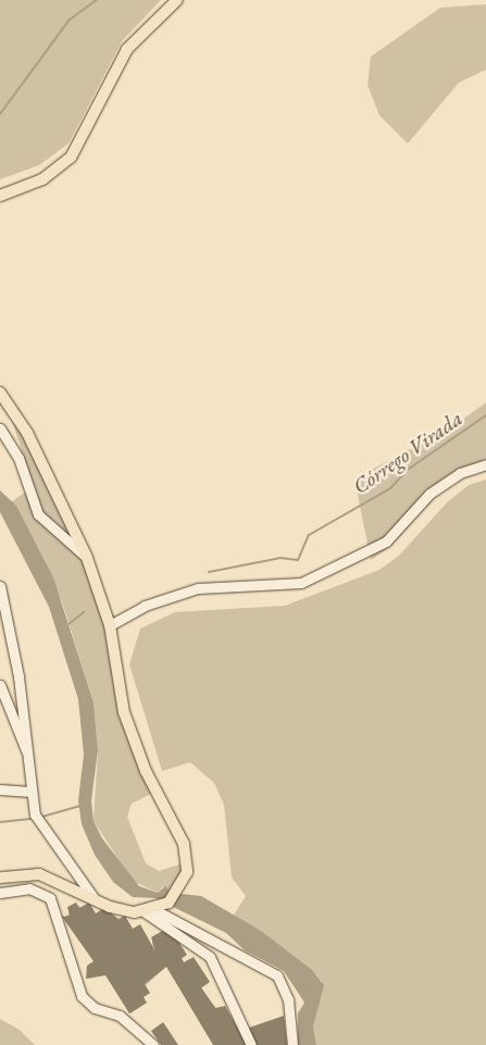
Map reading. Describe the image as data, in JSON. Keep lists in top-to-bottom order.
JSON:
{
  "water": ["Córrego Virada"]
}
